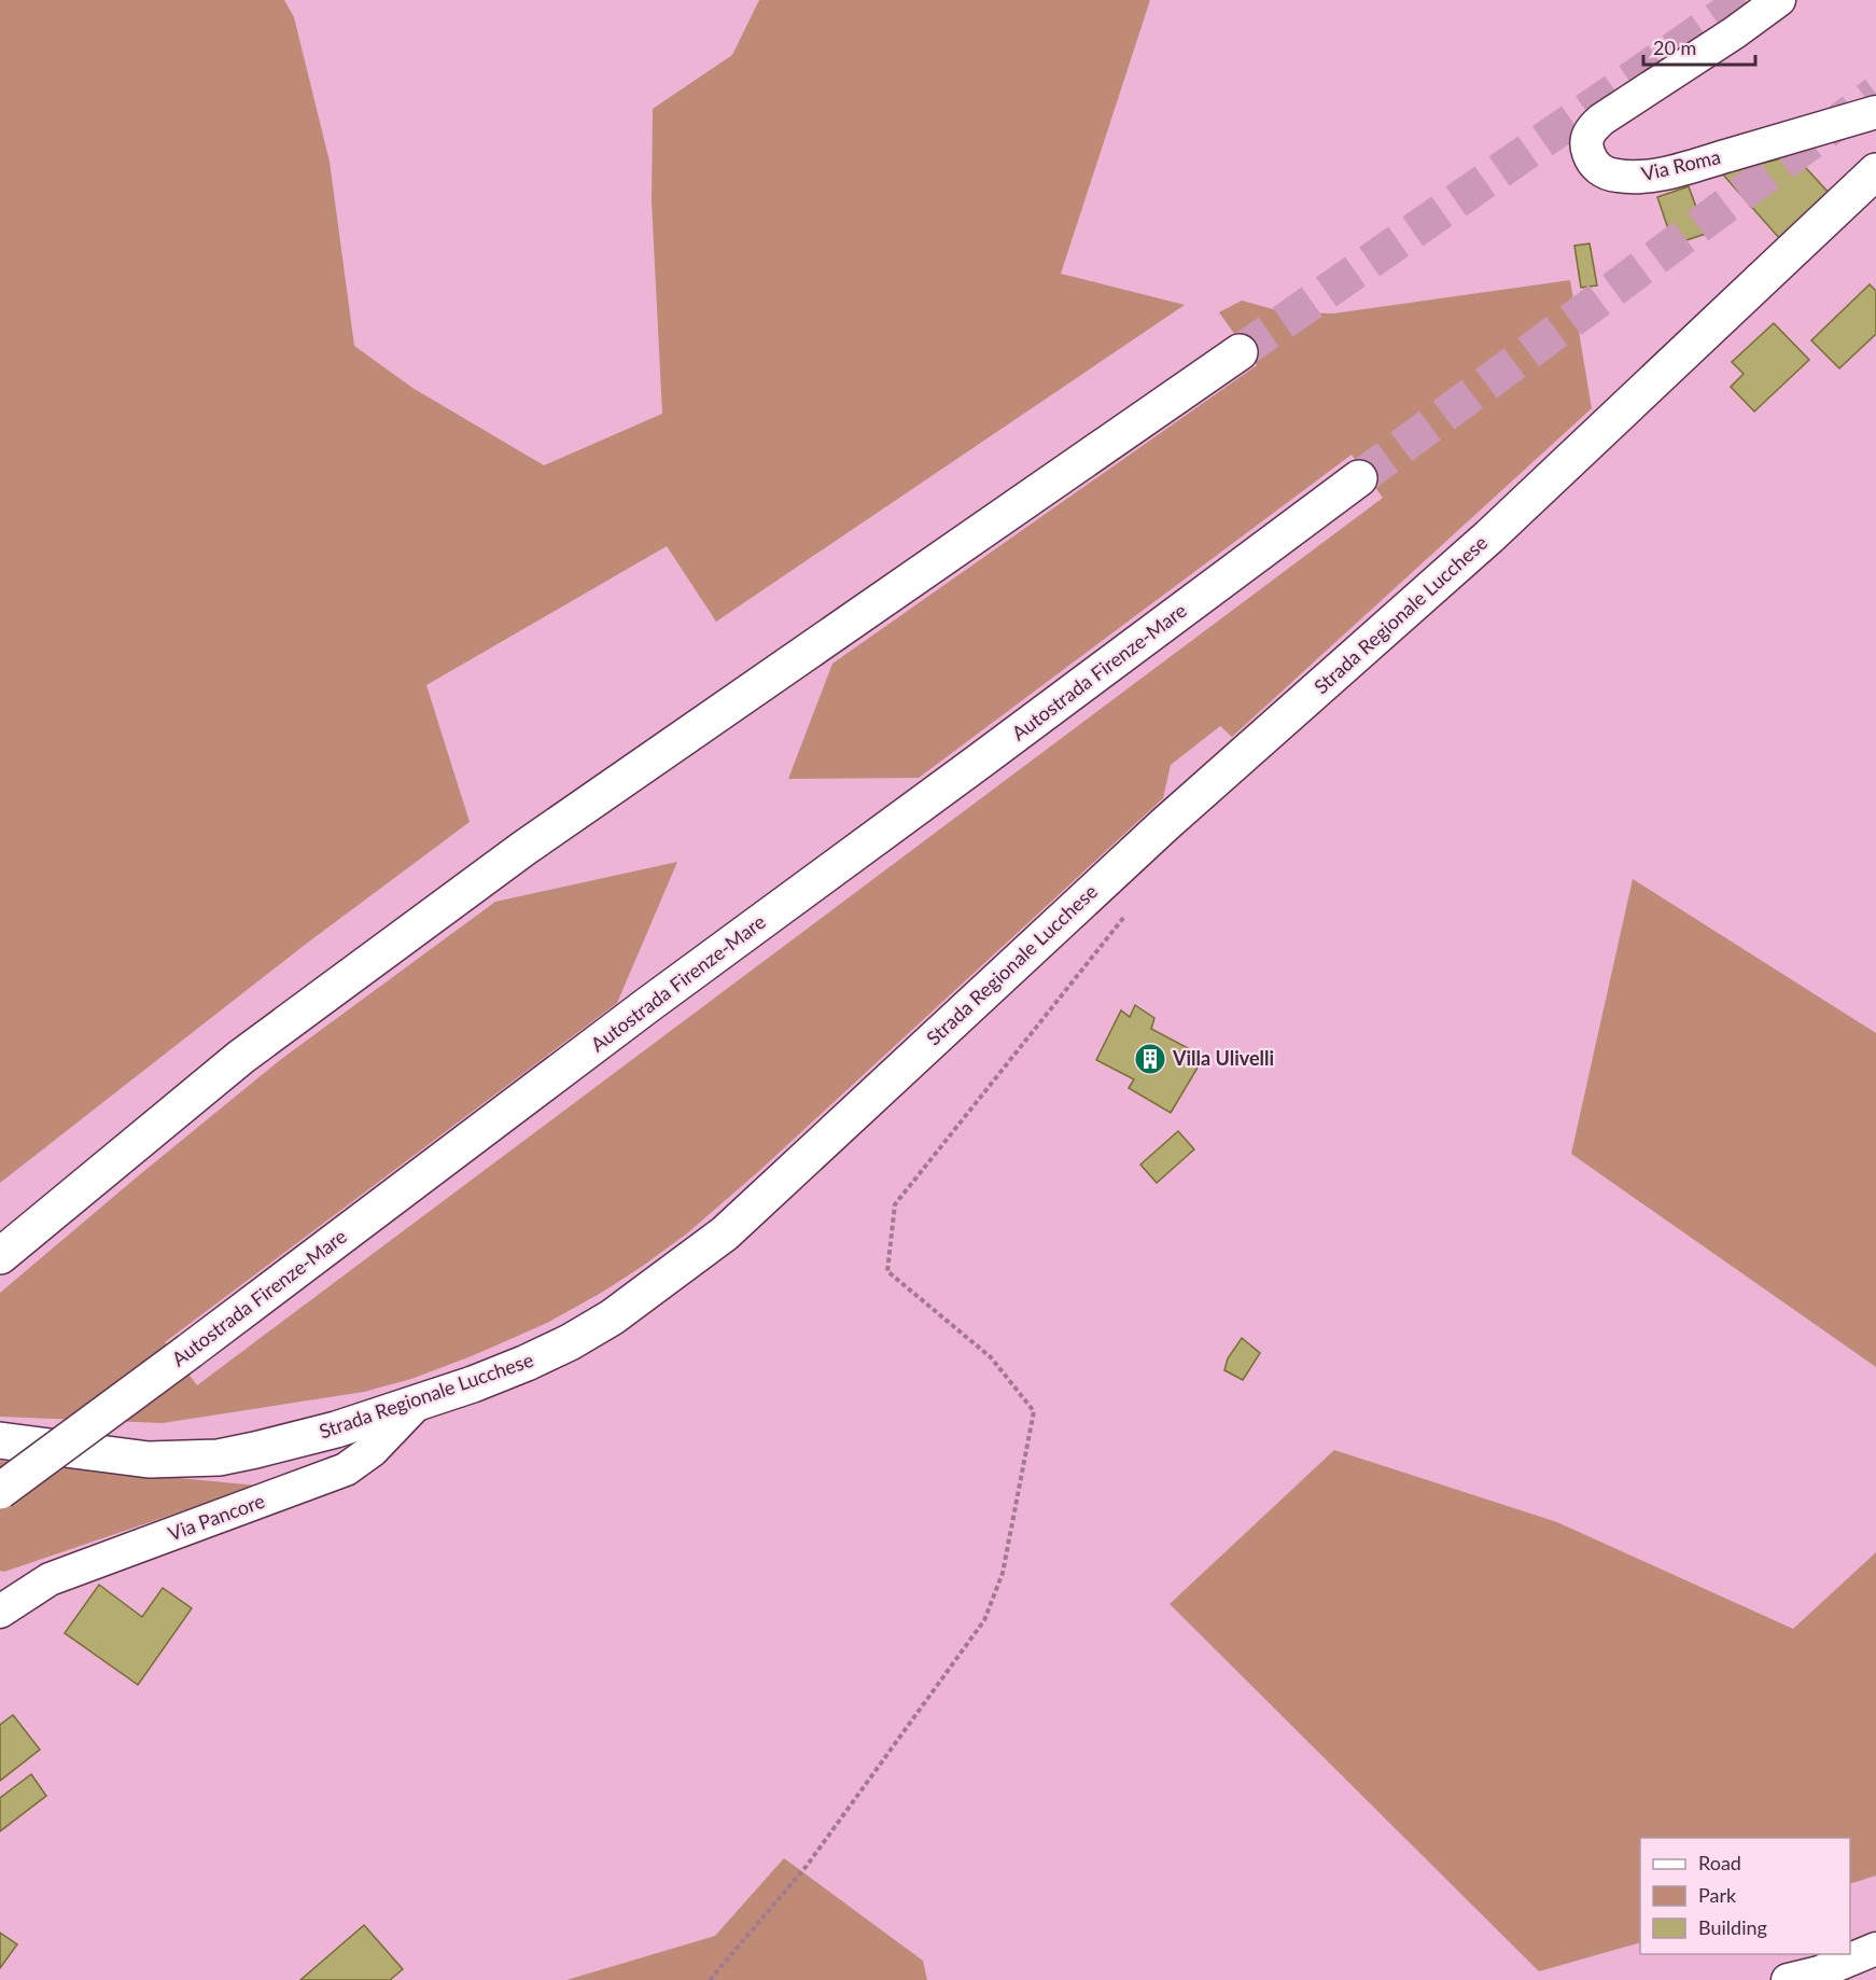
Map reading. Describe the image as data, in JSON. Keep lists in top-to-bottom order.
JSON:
{
  "streets": {
    "main road": ["Strada Regionale Lucchese", "Autostrada Firenze-Mare"],
    "street": ["Via Roma", "Via Pancore"]
  },
  "crossings": [
    ["Strada Regionale Lucchese", "Via Pancore"]
  ],
  "places": {
    "building": ["Villa Ulivelli"]
  },
  "legend": ["Road", "Park", "Building"],
  "scale_bar": "20 m"
}
